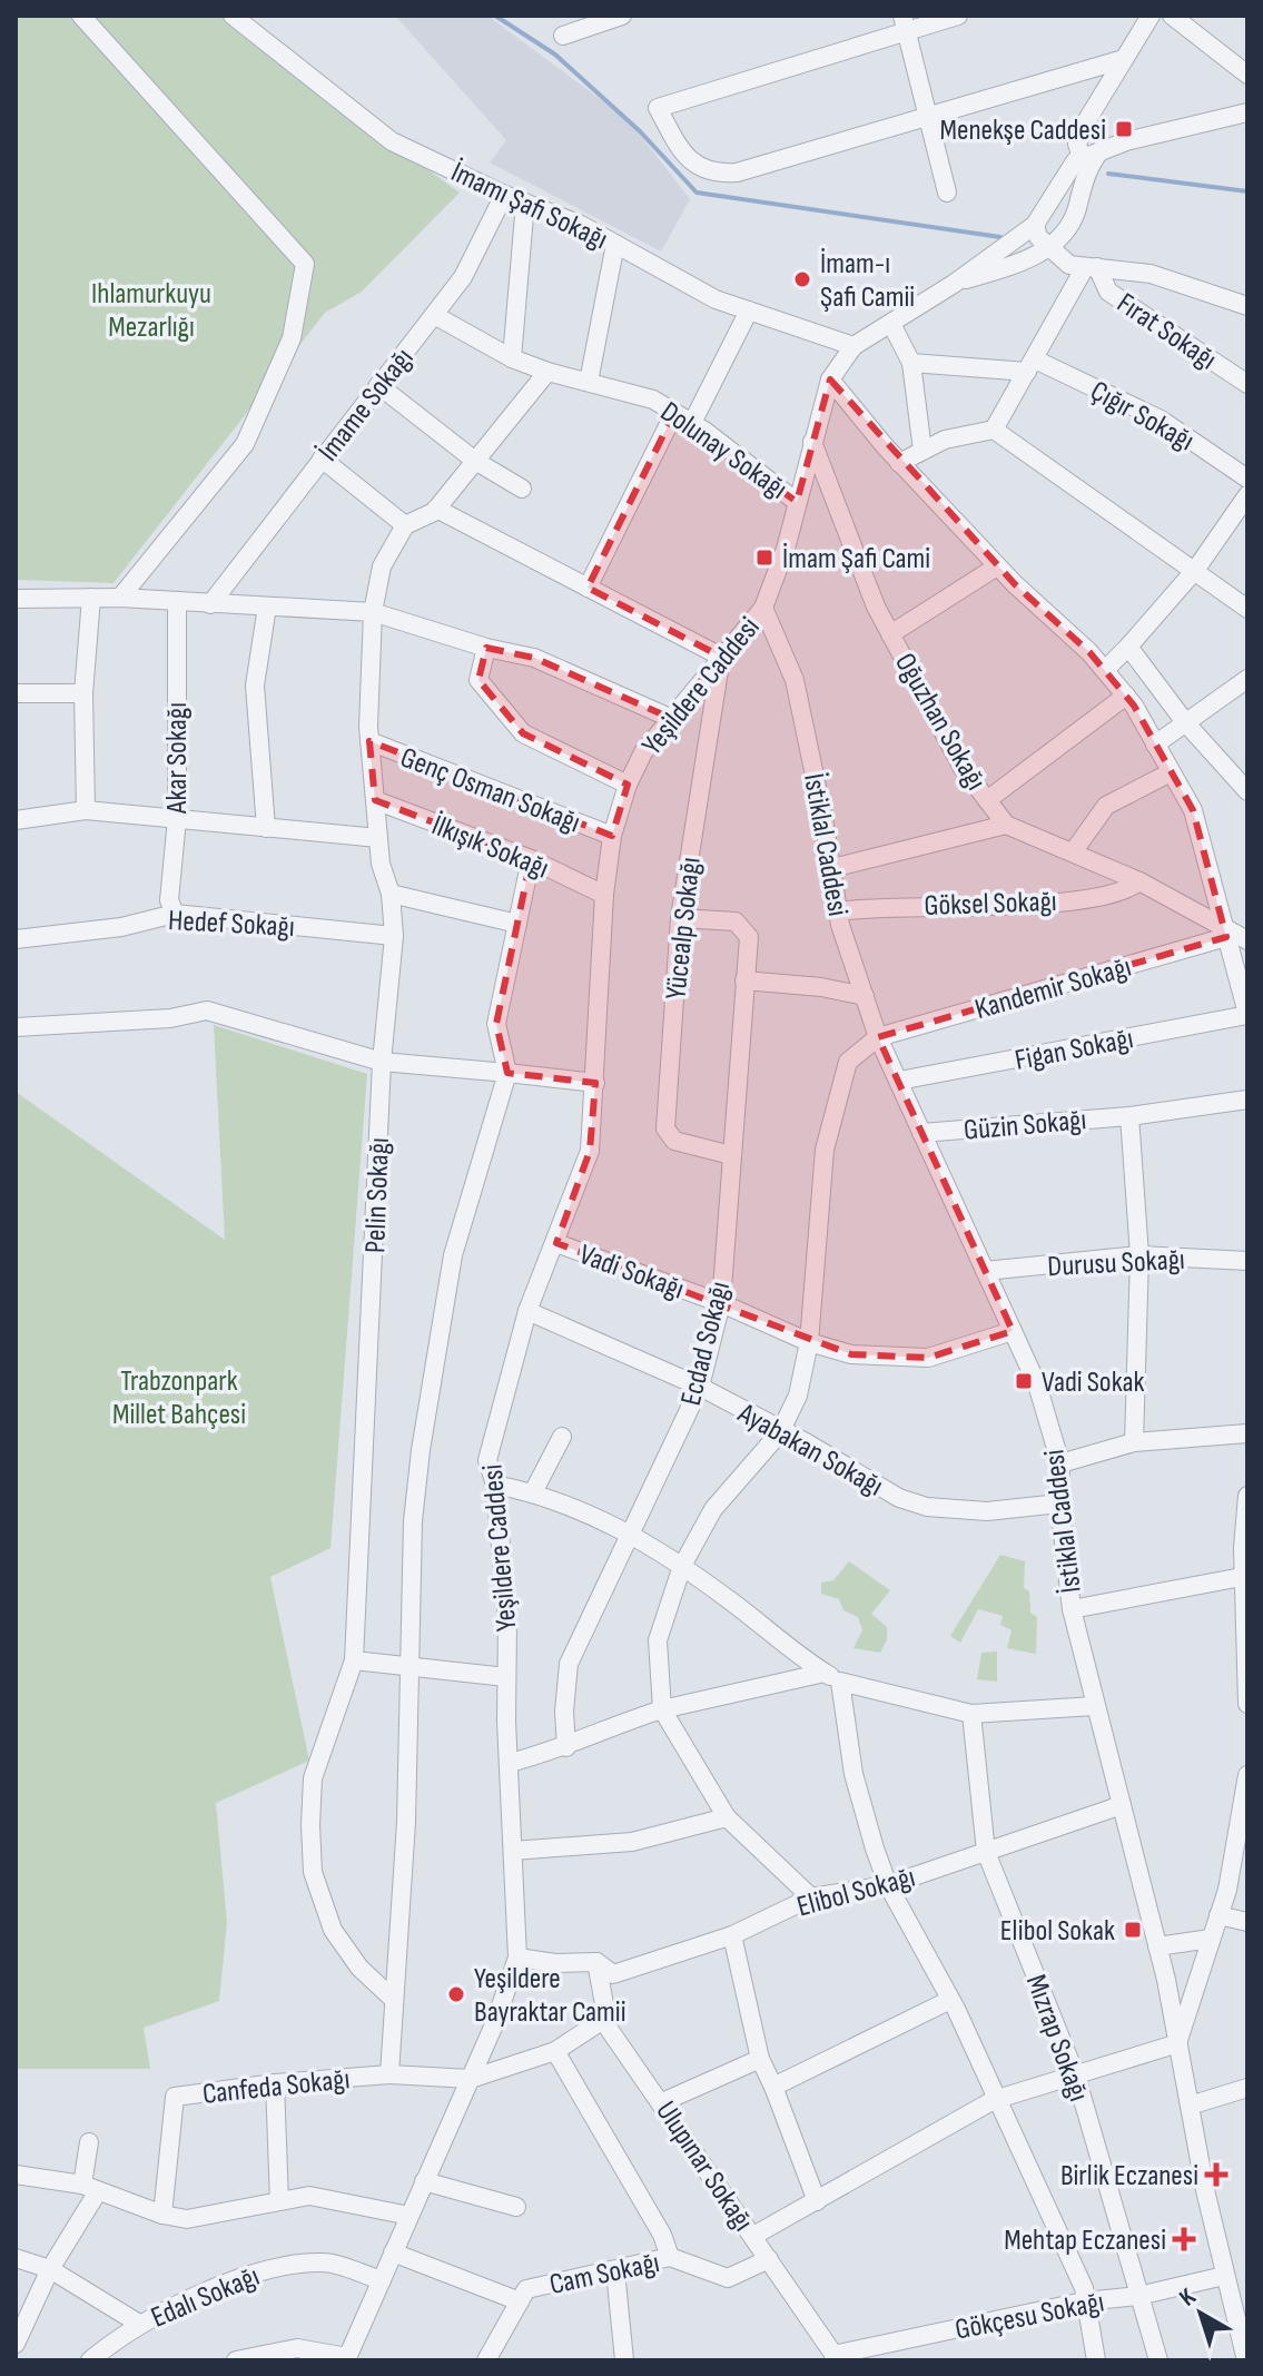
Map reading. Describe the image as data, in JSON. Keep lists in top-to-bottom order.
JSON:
{
  "streets": {
    "street": [
      "İmamı Şafi Sokağı",
      "Fırat Sokağı",
      "İmame Sokağı",
      "Çığır Sokağı",
      "Dolunay Sokağı",
      "Yeşildere Caddesi",
      "Oğuzhan Sokağı",
      "Akar Sokağı",
      "Genç Osman Sokağı",
      "İstiklal Caddesi",
      "İlkışık Sokağı",
      "Göksel Sokağı",
      "Hedef Sokağı",
      "Yücealp Sokağı",
      "Kandemir Sokağı",
      "Figan Sokağı",
      "Güzin Sokağı",
      "Pelin Sokağı",
      "Durusu Sokağı",
      "Vadi Sokağı",
      "Ecdad Sokağı",
      "Ayabakan Sokağı",
      "Elibol Sokağı",
      "Mızrap Sokağı",
      "Canfeda Sokağı",
      "Ulupınar Sokağı",
      "Cam Sokağı",
      "Edalı Sokağı",
      "Gökçesu Sokağı"
    ]
  },
  "crossings": [
    ["İmamı Şafi Sokağı", "İmame Sokağı"],
    ["Yeşildere Caddesi", "Genç Osman Sokağı"],
    ["Yeşildere Caddesi", "İstiklal Caddesi"],
    ["Yeşildere Caddesi", "İlkışık Sokağı"],
    ["Yeşildere Caddesi", "Yücealp Sokağı"],
    ["Yeşildere Caddesi", "Vadi Sokağı"],
    ["Yeşildere Caddesi", "Ayabakan Sokağı"],
    ["Yeşildere Caddesi", "Canfeda Sokağı"],
    ["Yeşildere Caddesi", "Cam Sokağı"],
    ["Yeşildere Caddesi", "Edalı Sokağı"],
    ["Oğuzhan Sokağı", "Göksel Sokağı"],
    ["Oğuzhan Sokağı", "Kandemir Sokağı"],
    ["Akar Sokağı", "Hedef Sokağı"],
    ["Genç Osman Sokağı", "Pelin Sokağı"],
    ["İstiklal Caddesi", "Göksel Sokağı"],
    ["İstiklal Caddesi", "Kandemir Sokağı"],
    ["İstiklal Caddesi", "Figan Sokağı"],
    ["İstiklal Caddesi", "Güzin Sokağı"],
    ["İstiklal Caddesi", "Durusu Sokağı"],
    ["İstiklal Caddesi", "Vadi Sokağı"],
    ["İstiklal Caddesi", "Ayabakan Sokağı"],
    ["İstiklal Caddesi", "Elibol Sokağı"],
    ["İstiklal Caddesi", "Gökçesu Sokağı"],
    ["İlkışık Sokağı", "Pelin Sokağı"],
    ["Hedef Sokağı", "Pelin Sokağı"],
    ["Yücealp Sokağı", "Ecdad Sokağı"],
    ["Vadi Sokağı", "Ecdad Sokağı"],
    ["Ecdad Sokağı", "Ayabakan Sokağı"],
    ["Elibol Sokağı", "Mızrap Sokağı"],
    ["Elibol Sokağı", "Ulupınar Sokağı"],
    ["Mızrap Sokağı", "Gökçesu Sokağı"],
    ["Ulupınar Sokağı", "Cam Sokağı"],
    ["Ulupınar Sokağı", "Gökçesu Sokağı"]
  ],
  "parks": ["Ihlamurkuyu Mezarlığı", "Trabzonpark Millet Bahçesi"],
  "places": {
    "transit": [
      "Menekşe Caddesi",
      "İmam Şafi Cami",
      "Vadi Sokak",
      "Elibol Sokak"
    ],
    "other": ["İmam-ı Şafi Camii", "Yeşildere Bayraktar Camii"],
    "health": ["Birlik Eczanesi", "Mehtap Eczanesi"]
  },
  "north": "top left"
}
